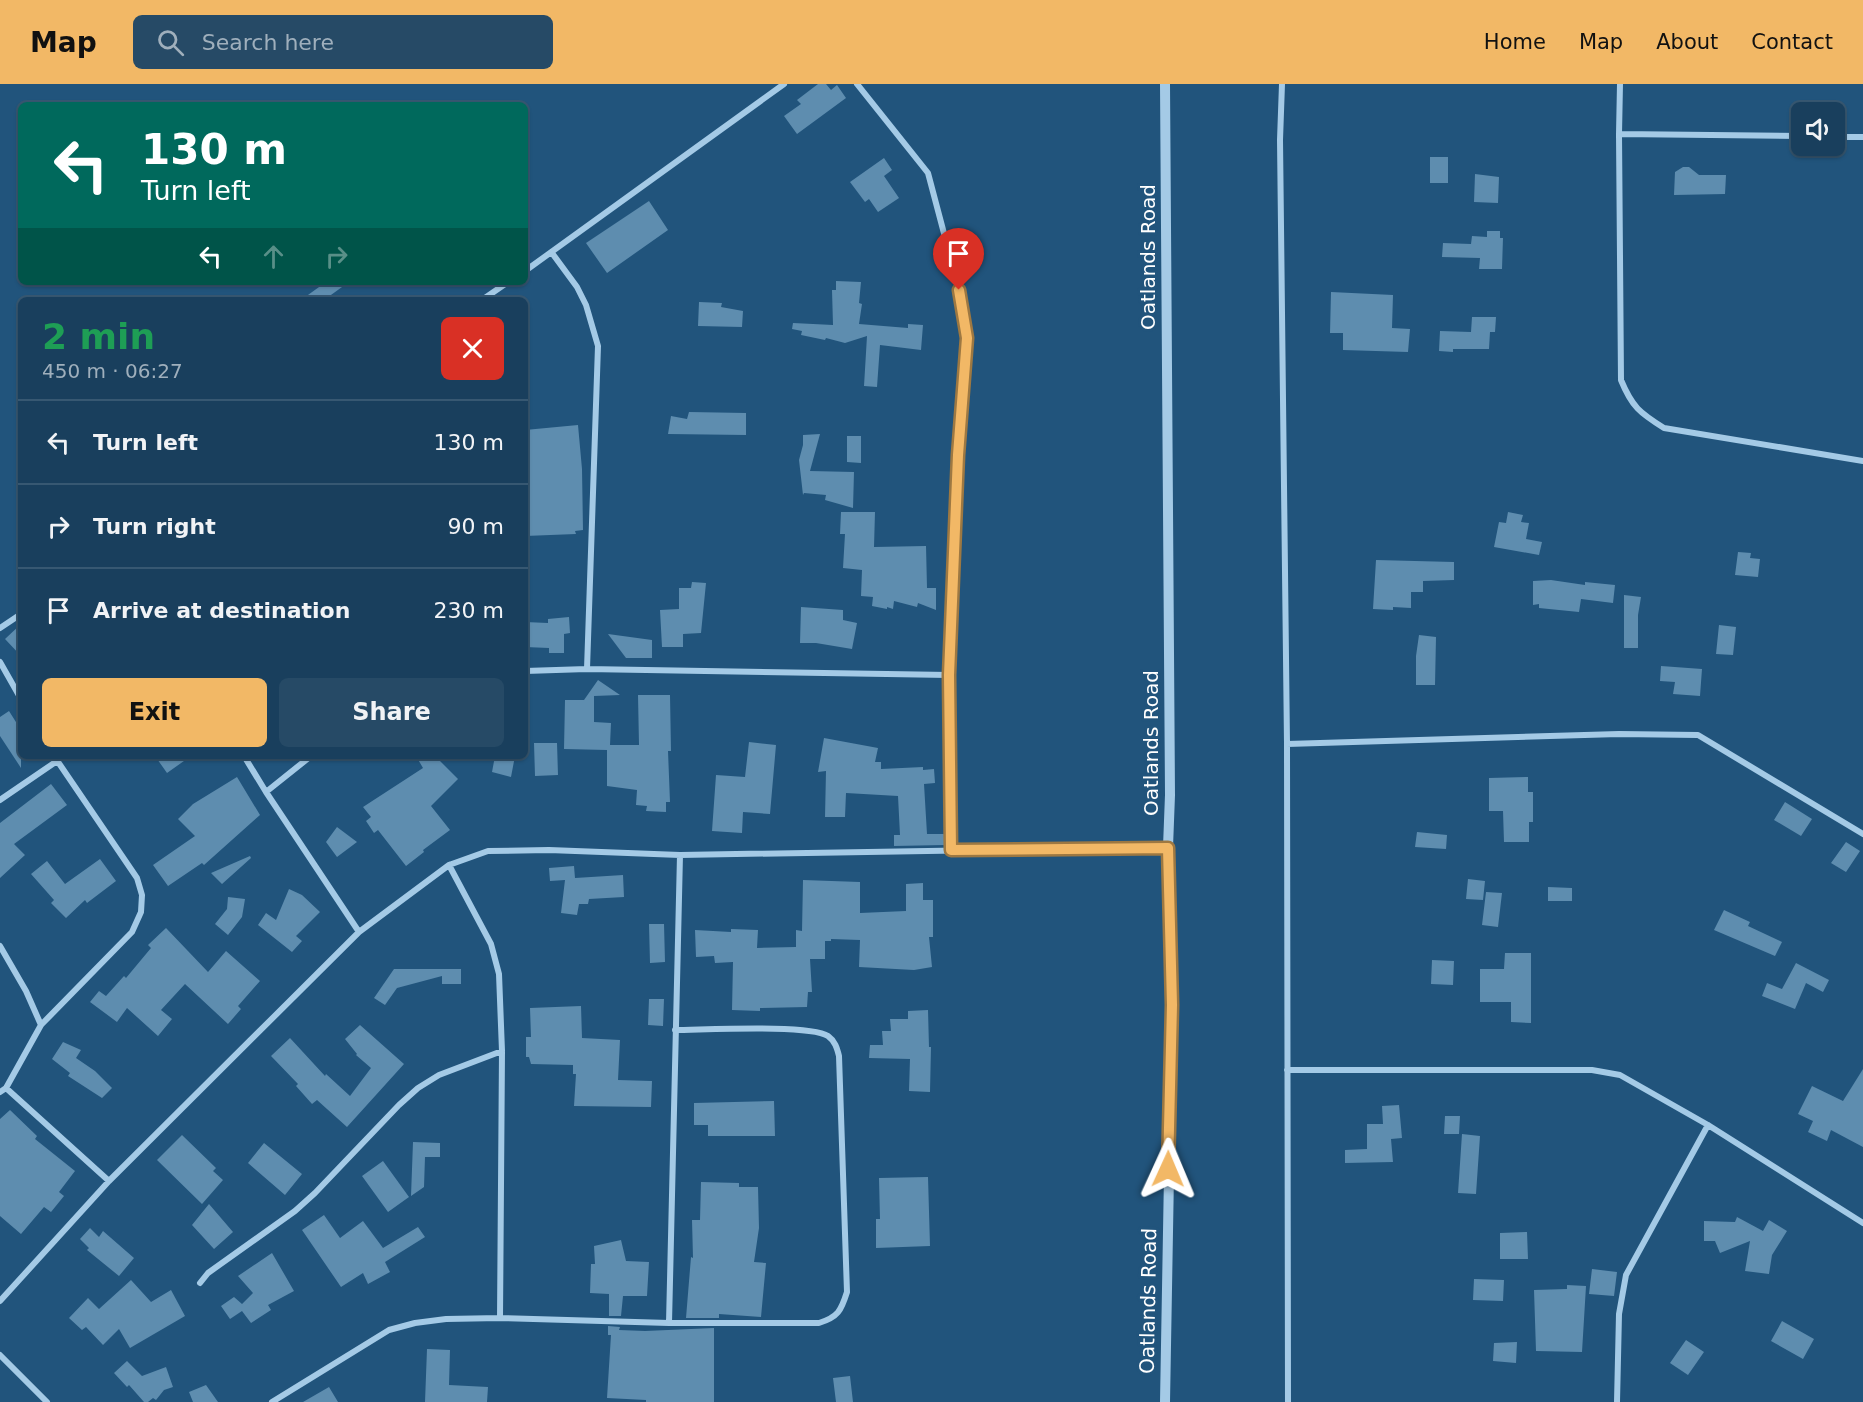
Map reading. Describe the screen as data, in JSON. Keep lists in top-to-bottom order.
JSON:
{
  "streets": {
    "street": ["Oatlands Road"]
  },
  "page": {
    "header": "Map",
    "search": "Search here",
    "nav": [
      "Home",
      "Map",
      "About",
      "Contact"
    ],
    "turn": ["130 m", "Turn left"],
    "heading": ["2 min", "450 m · 06:27"],
    "list": [
      {
        "name": "Turn left",
        "value": "130 m"
      },
      {
        "name": "Turn right",
        "value": "90 m"
      },
      {
        "name": "Arrive at destination",
        "value": "230 m"
      }
    ],
    "buttons": ["Exit", "Share"]
  }
}
